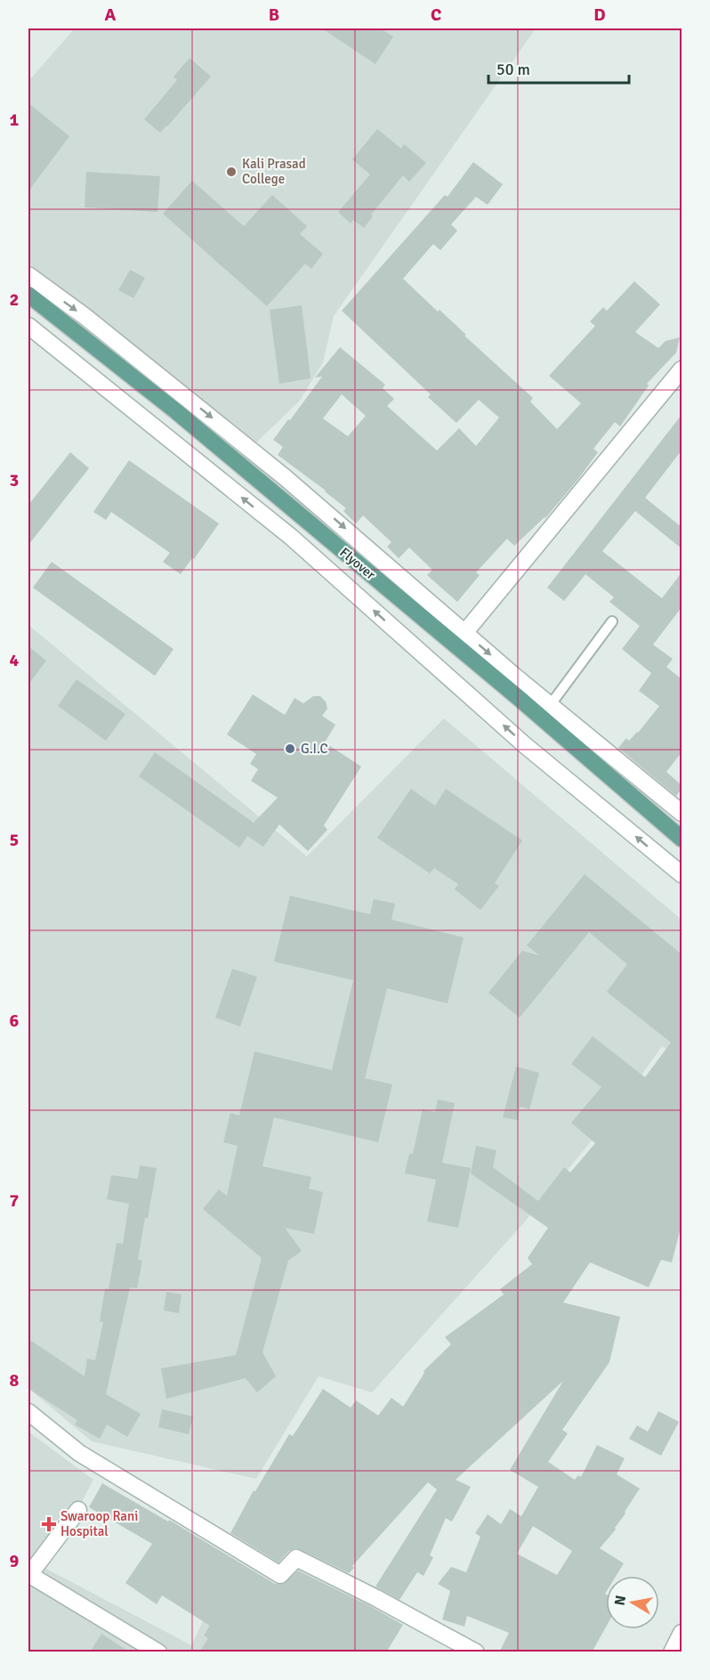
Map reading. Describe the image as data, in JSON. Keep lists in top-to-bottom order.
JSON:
{
  "streets": {
    "main road": ["Flyover"]
  },
  "places": {
    "other": ["Kali Prasad College", "G.I.C"],
    "health": ["Swaroop Rani Hospital"]
  },
  "scale_bar": "50 m",
  "north": "left",
  "grid": {
    "columns": [
      "A",
      "B",
      "C",
      "D"
    ],
    "rows": [
      "1",
      "2",
      "3",
      "4",
      "5",
      "6",
      "7",
      "8",
      "9"
    ]
  }
}
